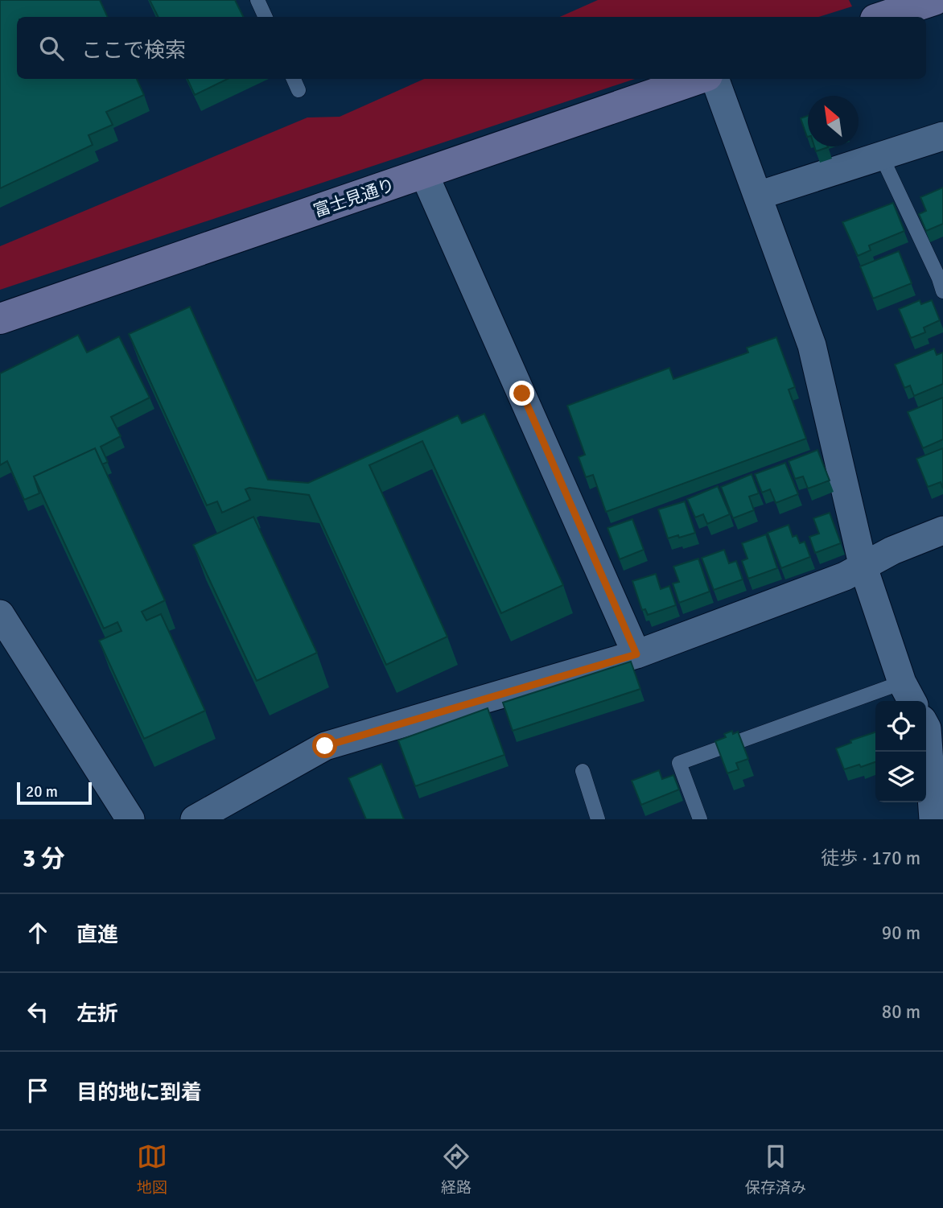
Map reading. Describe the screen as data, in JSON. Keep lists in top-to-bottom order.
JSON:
{
  "streets": {
    "street": ["富士見通り"]
  },
  "scale_bar": "20 m",
  "north": "top left",
  "page": {
    "search": "ここで検索",
    "scale": "20 m",
    "heading": ["3 分", "徒歩 · 170 m"],
    "list": [
      ["直進", "90 m"],
      ["左折", "80 m"],
      "目的地に到着"
    ],
    "nav": ["地図", "経路", "保存済み"]
  }
}
